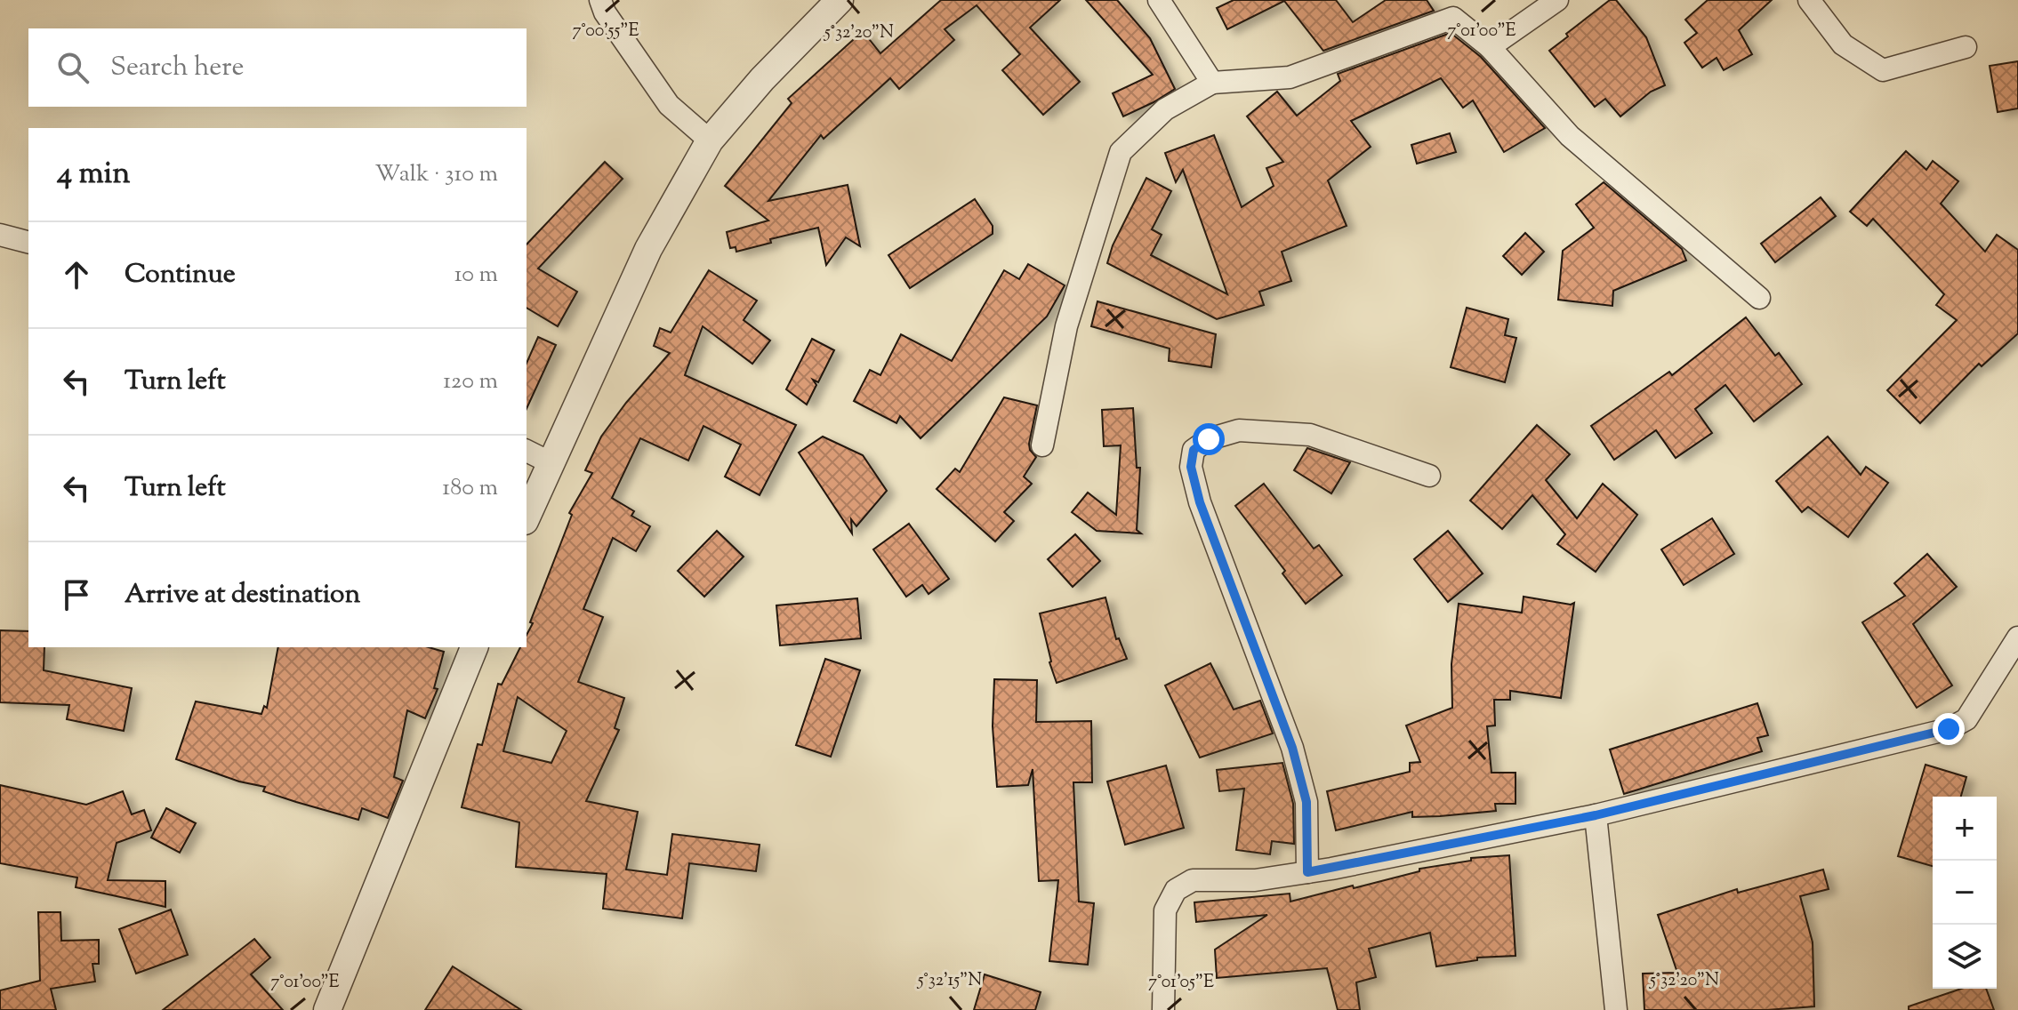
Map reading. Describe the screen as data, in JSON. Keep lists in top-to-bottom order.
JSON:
{
  "page": {
    "search": "Search here",
    "heading": ["4 min", "Walk · 310 m"],
    "list": [
      ["Continue", "10 m"],
      ["Turn left", "120 m"],
      ["Turn left", "180 m"],
      "Arrive at destination"
    ],
    "map_buttons": ["+", "−"]
  },
  "coordinates": [
    "7°00'55\"E",
    "7°01'00\"E",
    "5°32'20\"N",
    "5°32'15\"N",
    "7°01'05\"E"
  ]
}
